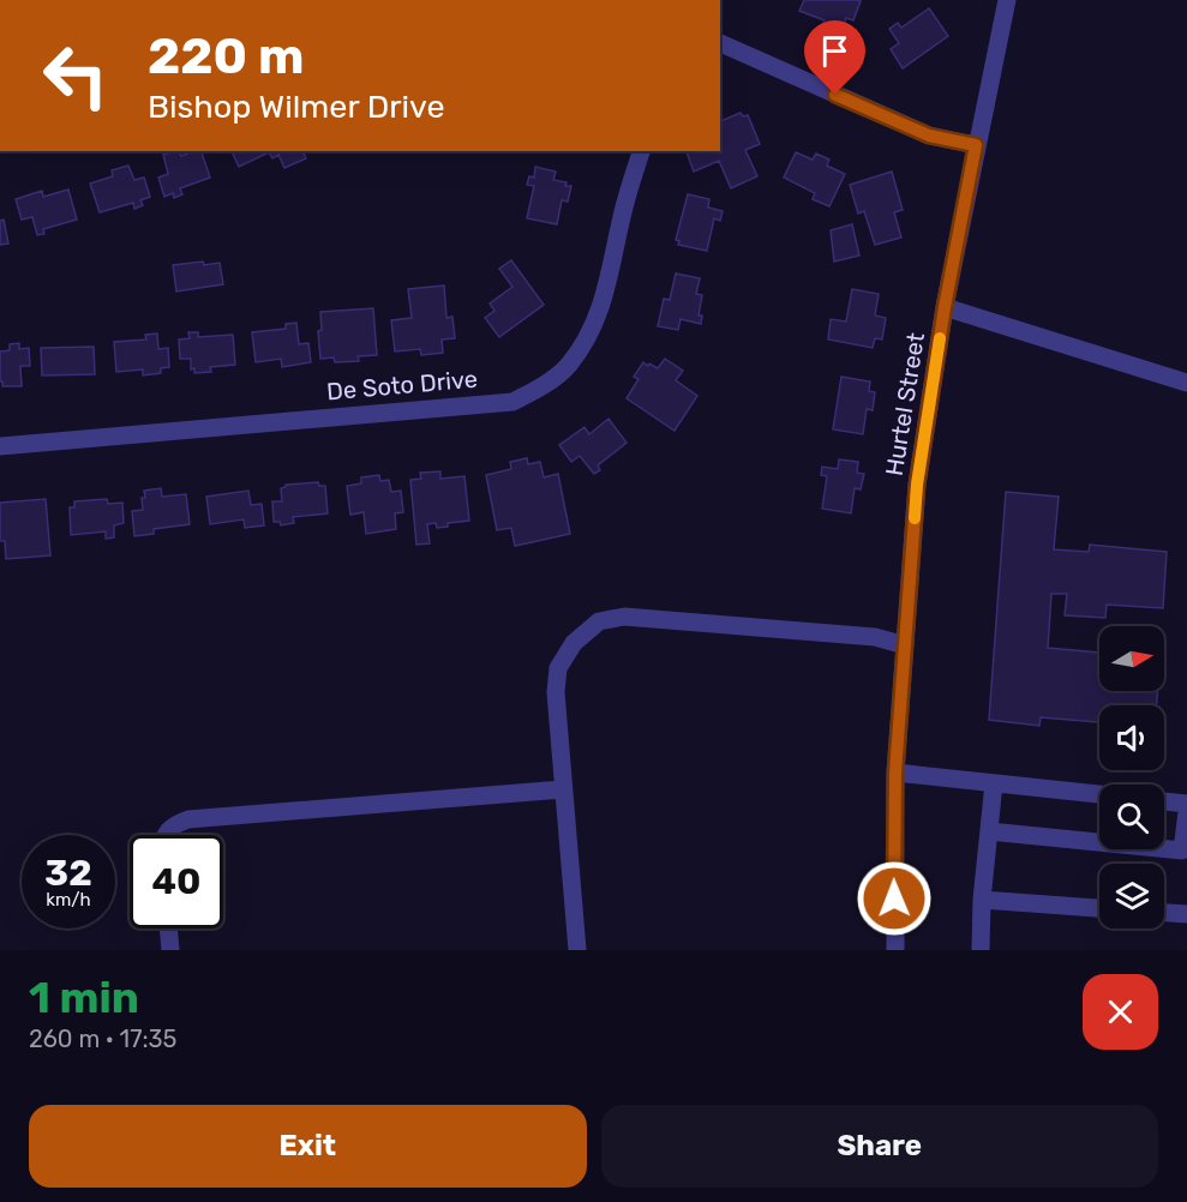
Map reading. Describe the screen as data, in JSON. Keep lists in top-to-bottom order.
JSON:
{
  "streets": {
    "street": ["De Soto Drive", "Hurtel Street"]
  },
  "north": "right",
  "page": {
    "turn": ["220 m", "Bishop Wilmer Drive"],
    "speed": "32 km/h",
    "limit": "40",
    "heading": ["1 min", "260 m · 17:35"],
    "buttons": ["Exit", "Share"]
  }
}
